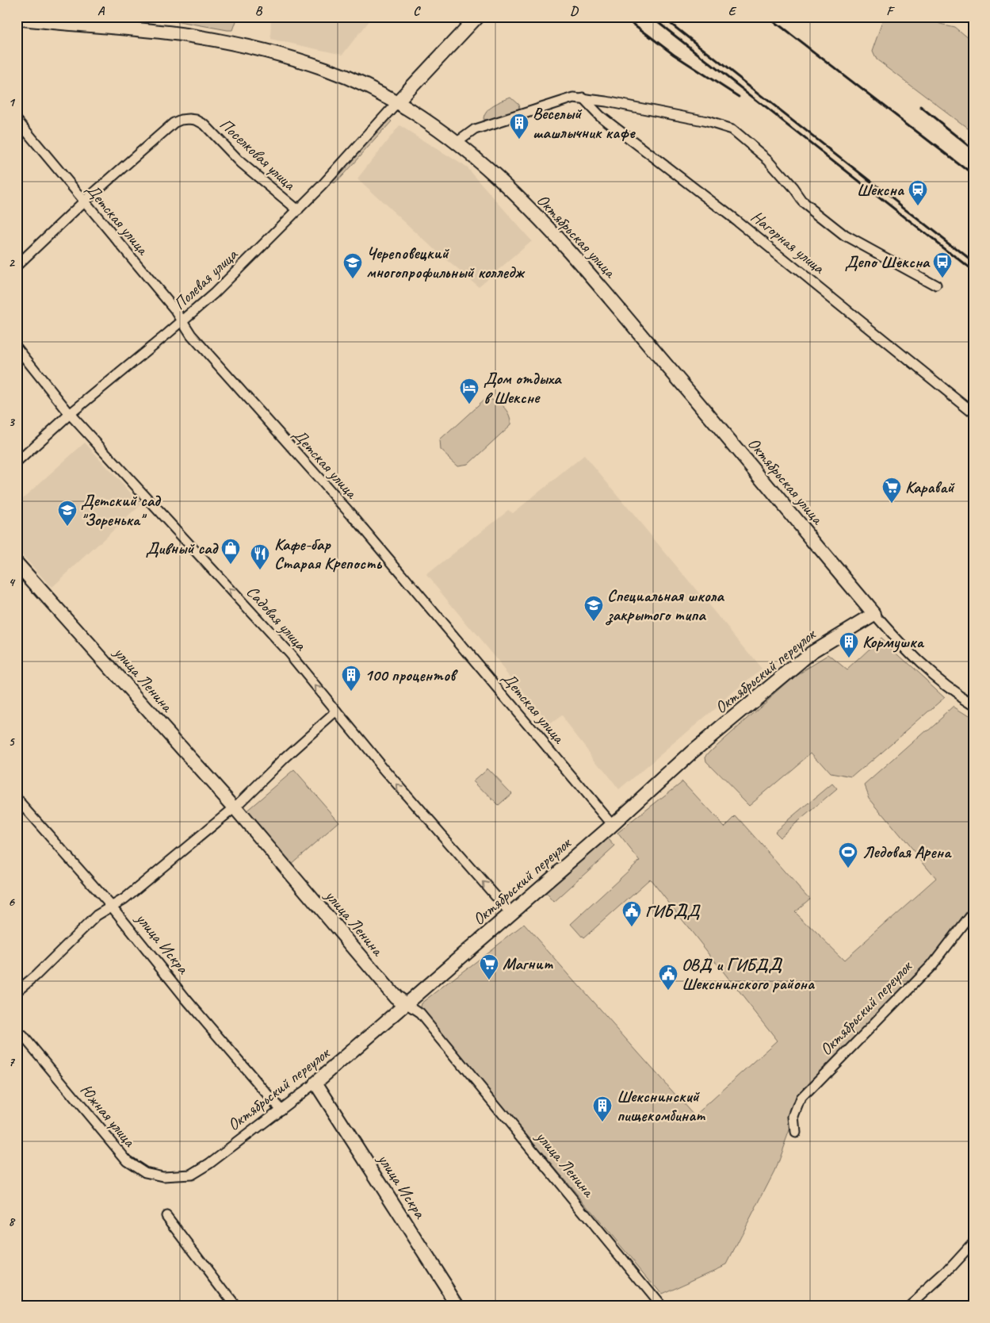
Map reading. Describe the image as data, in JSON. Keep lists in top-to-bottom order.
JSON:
{
  "streets": {
    "street": [
      "Поселковая улица",
      "Детская улица",
      "Октябрьская улица",
      "Нагорная улица",
      "Полевая улица",
      "Садовая улица",
      "Октябрьский переулок",
      "улица Ленина",
      "улица Искра",
      "Южная улица"
    ]
  },
  "crossings": [
    ["Поселковая улица", "Детская улица"],
    ["Поселковая улица", "Полевая улица"],
    ["Детская улица", "Полевая улица"],
    ["Детская улица", "Октябрьский переулок"],
    ["Октябрьская улица", "Полевая улица"],
    ["Октябрьская улица", "Октябрьский переулок"],
    ["Полевая улица", "Садовая улица"],
    ["Садовая улица", "Октябрьский переулок"],
    ["Октябрьский переулок", "улица Ленина"],
    ["Октябрьский переулок", "улица Искра"],
    ["Октябрьский переулок", "Южная улица"]
  ],
  "one_way": ["Садовая улица"],
  "places": {
    "building": [
      "Веселый шашлычник кафе",
      "Кормушка",
      "100 процентов",
      "Шекснинский пищекомбинат"
    ],
    "station": ["Шексна"],
    "bus stop": ["Депо Шексна"],
    "school or university": ["Череповецкий многопрофильный колледж", "Детский сад \"Зоренька\"", "Специальная школа закрытого типа"],
    "hotel": ["Дом отдыха в Шекснe"],
    "supermarket": ["Каравай", "Магнит"],
    "shop": ["Дивный сад"],
    "restaurant": ["Кафе-бар Старая Крепость"],
    "sports": ["Ледовая Арена"],
    "public building": ["ГИБДД", "ОВД и ГИБДД Шекснинского района"]
  },
  "grid": {
    "columns": [
      "A",
      "B",
      "C",
      "D",
      "E",
      "F"
    ],
    "rows": [
      "1",
      "2",
      "3",
      "4",
      "5",
      "6",
      "7",
      "8"
    ]
  }
}
